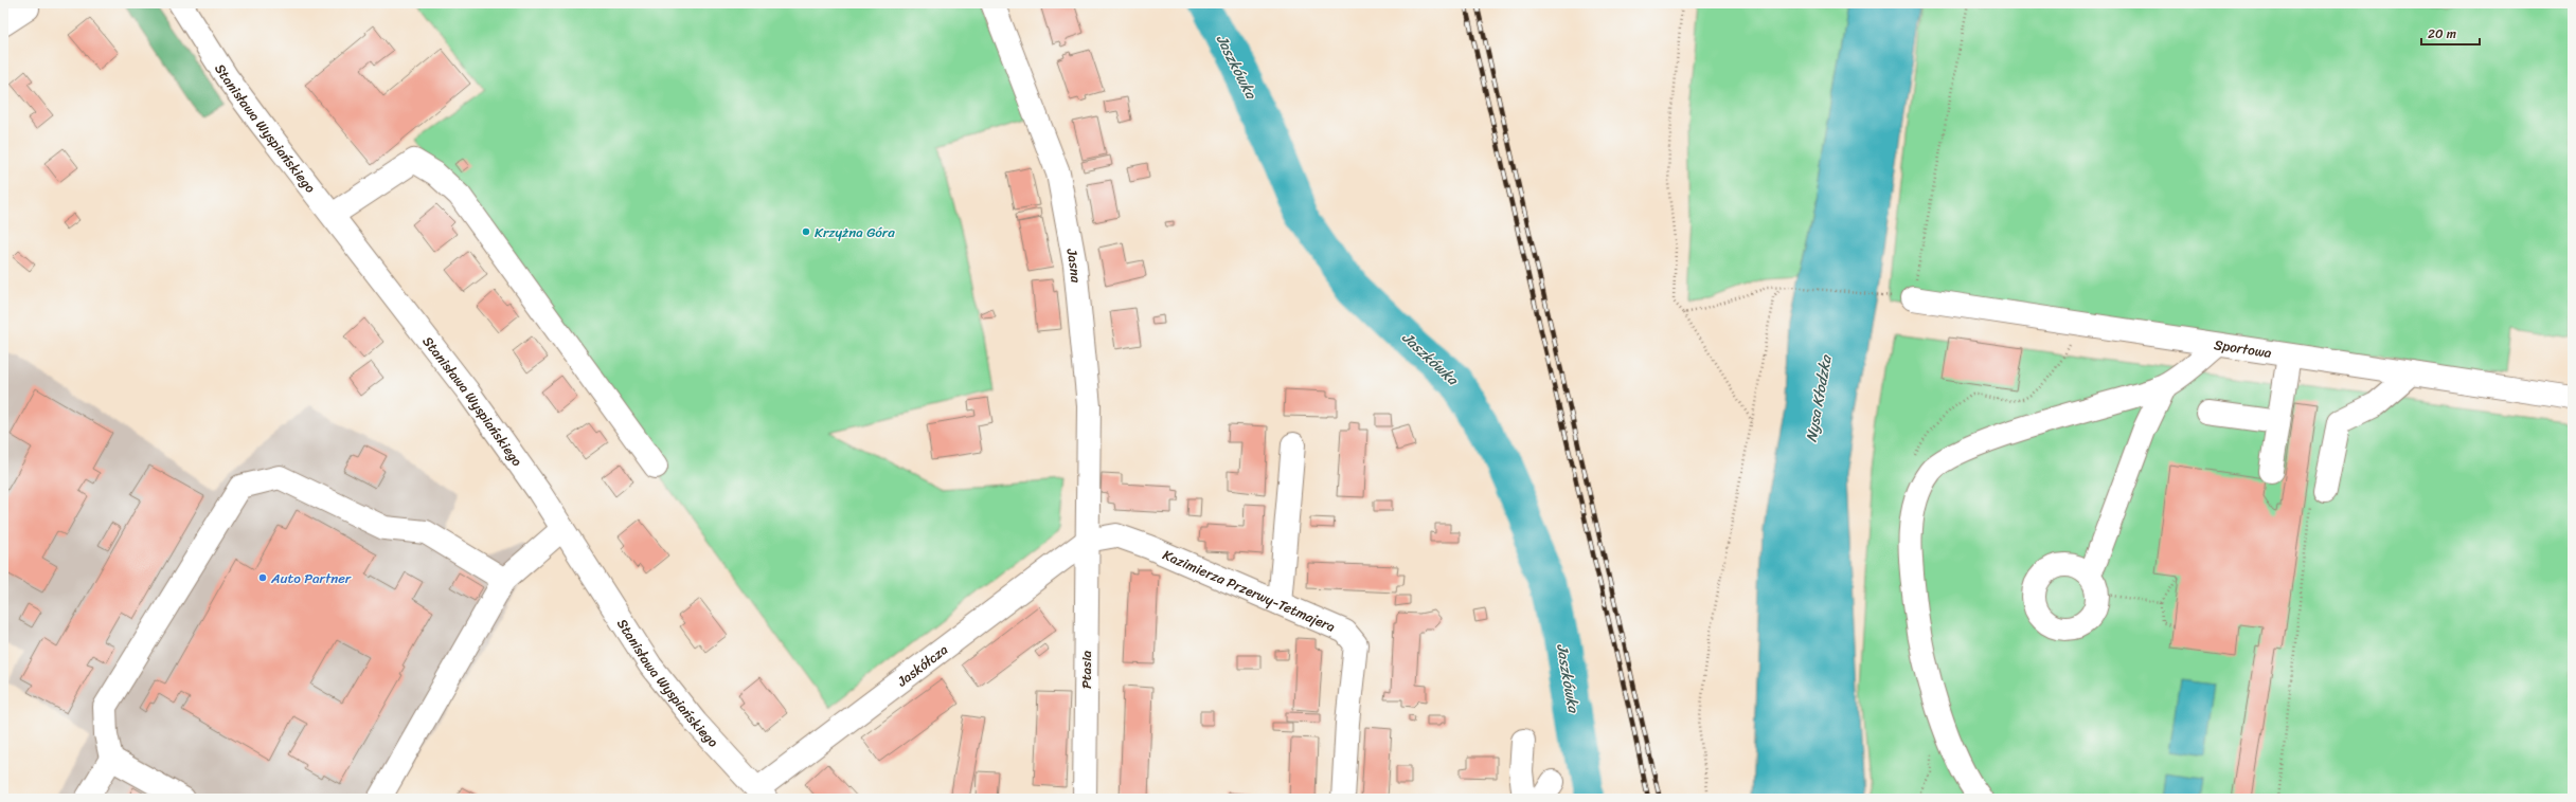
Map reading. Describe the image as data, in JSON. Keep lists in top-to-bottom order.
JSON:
{
  "streets": {
    "street": [
      "Stanisława Wyspiańskiego",
      "Jasna",
      "Sportowa",
      "Kazimierza Przerwy-Tetmajera",
      "Jaskółcza",
      "Ptasia"
    ]
  },
  "crossings": [
    ["Stanisława Wyspiańskiego", "Jaskółcza"],
    ["Jasna", "Kazimierza Przerwy-Tetmajera"],
    ["Jasna", "Jaskółcza"],
    ["Jasna", "Ptasia"],
    ["Kazimierza Przerwy-Tetmajera", "Jaskółcza"],
    ["Kazimierza Przerwy-Tetmajera", "Ptasia"],
    ["Jaskółcza", "Ptasia"]
  ],
  "water": ["Jaszkówka", "Nysa Kłodzka"],
  "places": ["Krzyżna Góra", "Auto Partner"],
  "scale_bar": "20 m"
}
